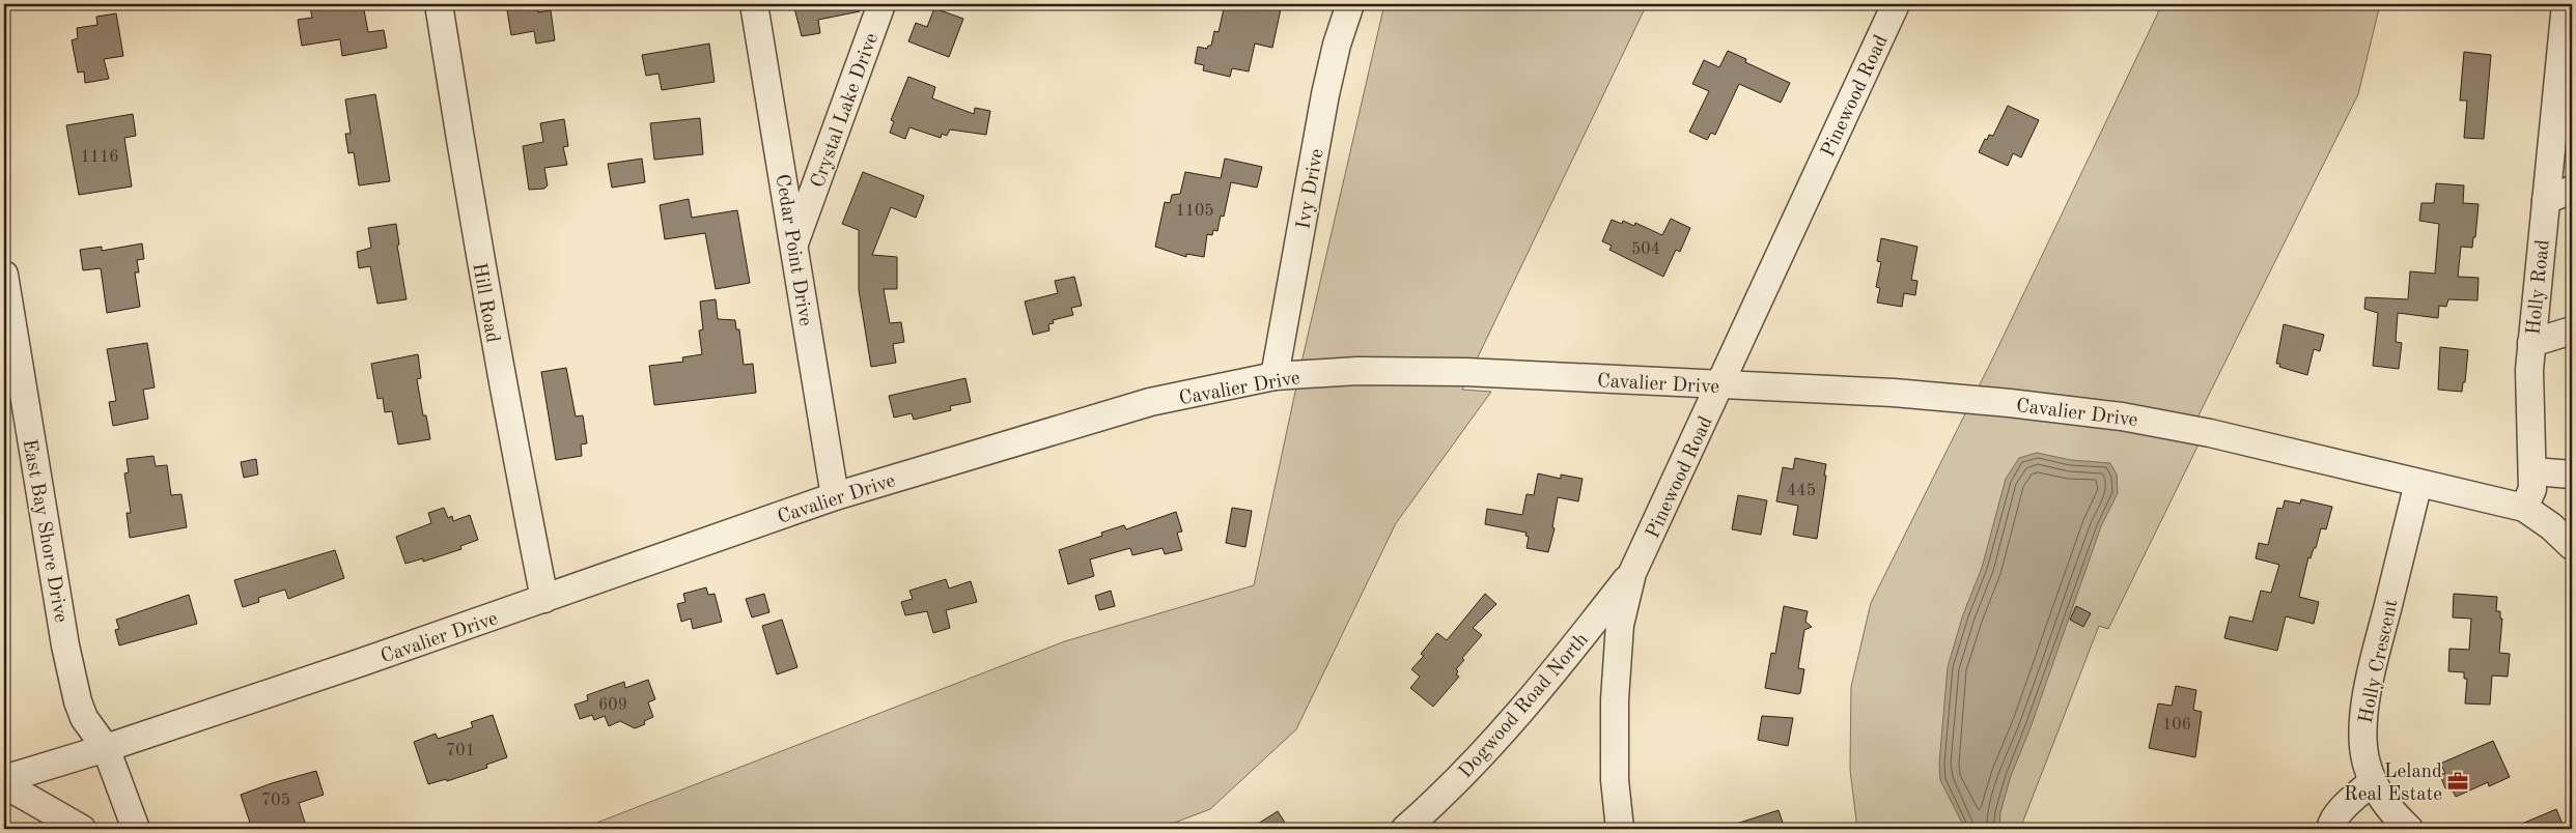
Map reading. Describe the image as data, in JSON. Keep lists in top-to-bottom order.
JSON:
{
  "streets": {
    "street": [
      "Pinewood Road",
      "Crystal Lake Drive",
      "Ivy Drive",
      "Cedar Point Drive",
      "Holly Road",
      "Hill Road",
      "Cavalier Drive",
      "East Bay Shore Drive",
      "Holly Crescent",
      "Dogwood Road North"
    ]
  },
  "crossings": [
    ["Pinewood Road", "Cavalier Drive"],
    ["Pinewood Road", "Dogwood Road North"],
    ["Crystal Lake Drive", "Cedar Point Drive"],
    ["Ivy Drive", "Cavalier Drive"],
    ["Cedar Point Drive", "Cavalier Drive"],
    ["Holly Road", "Cavalier Drive"],
    ["Hill Road", "Cavalier Drive"],
    ["Cavalier Drive", "East Bay Shore Drive"],
    ["Cavalier Drive", "Holly Crescent"]
  ],
  "places": {
    "office": ["Leland Real Estate"]
  },
  "house_numbers": [
    "1116",
    "1105",
    "504",
    "445",
    "609",
    "106",
    "701",
    "705"
  ]
}
